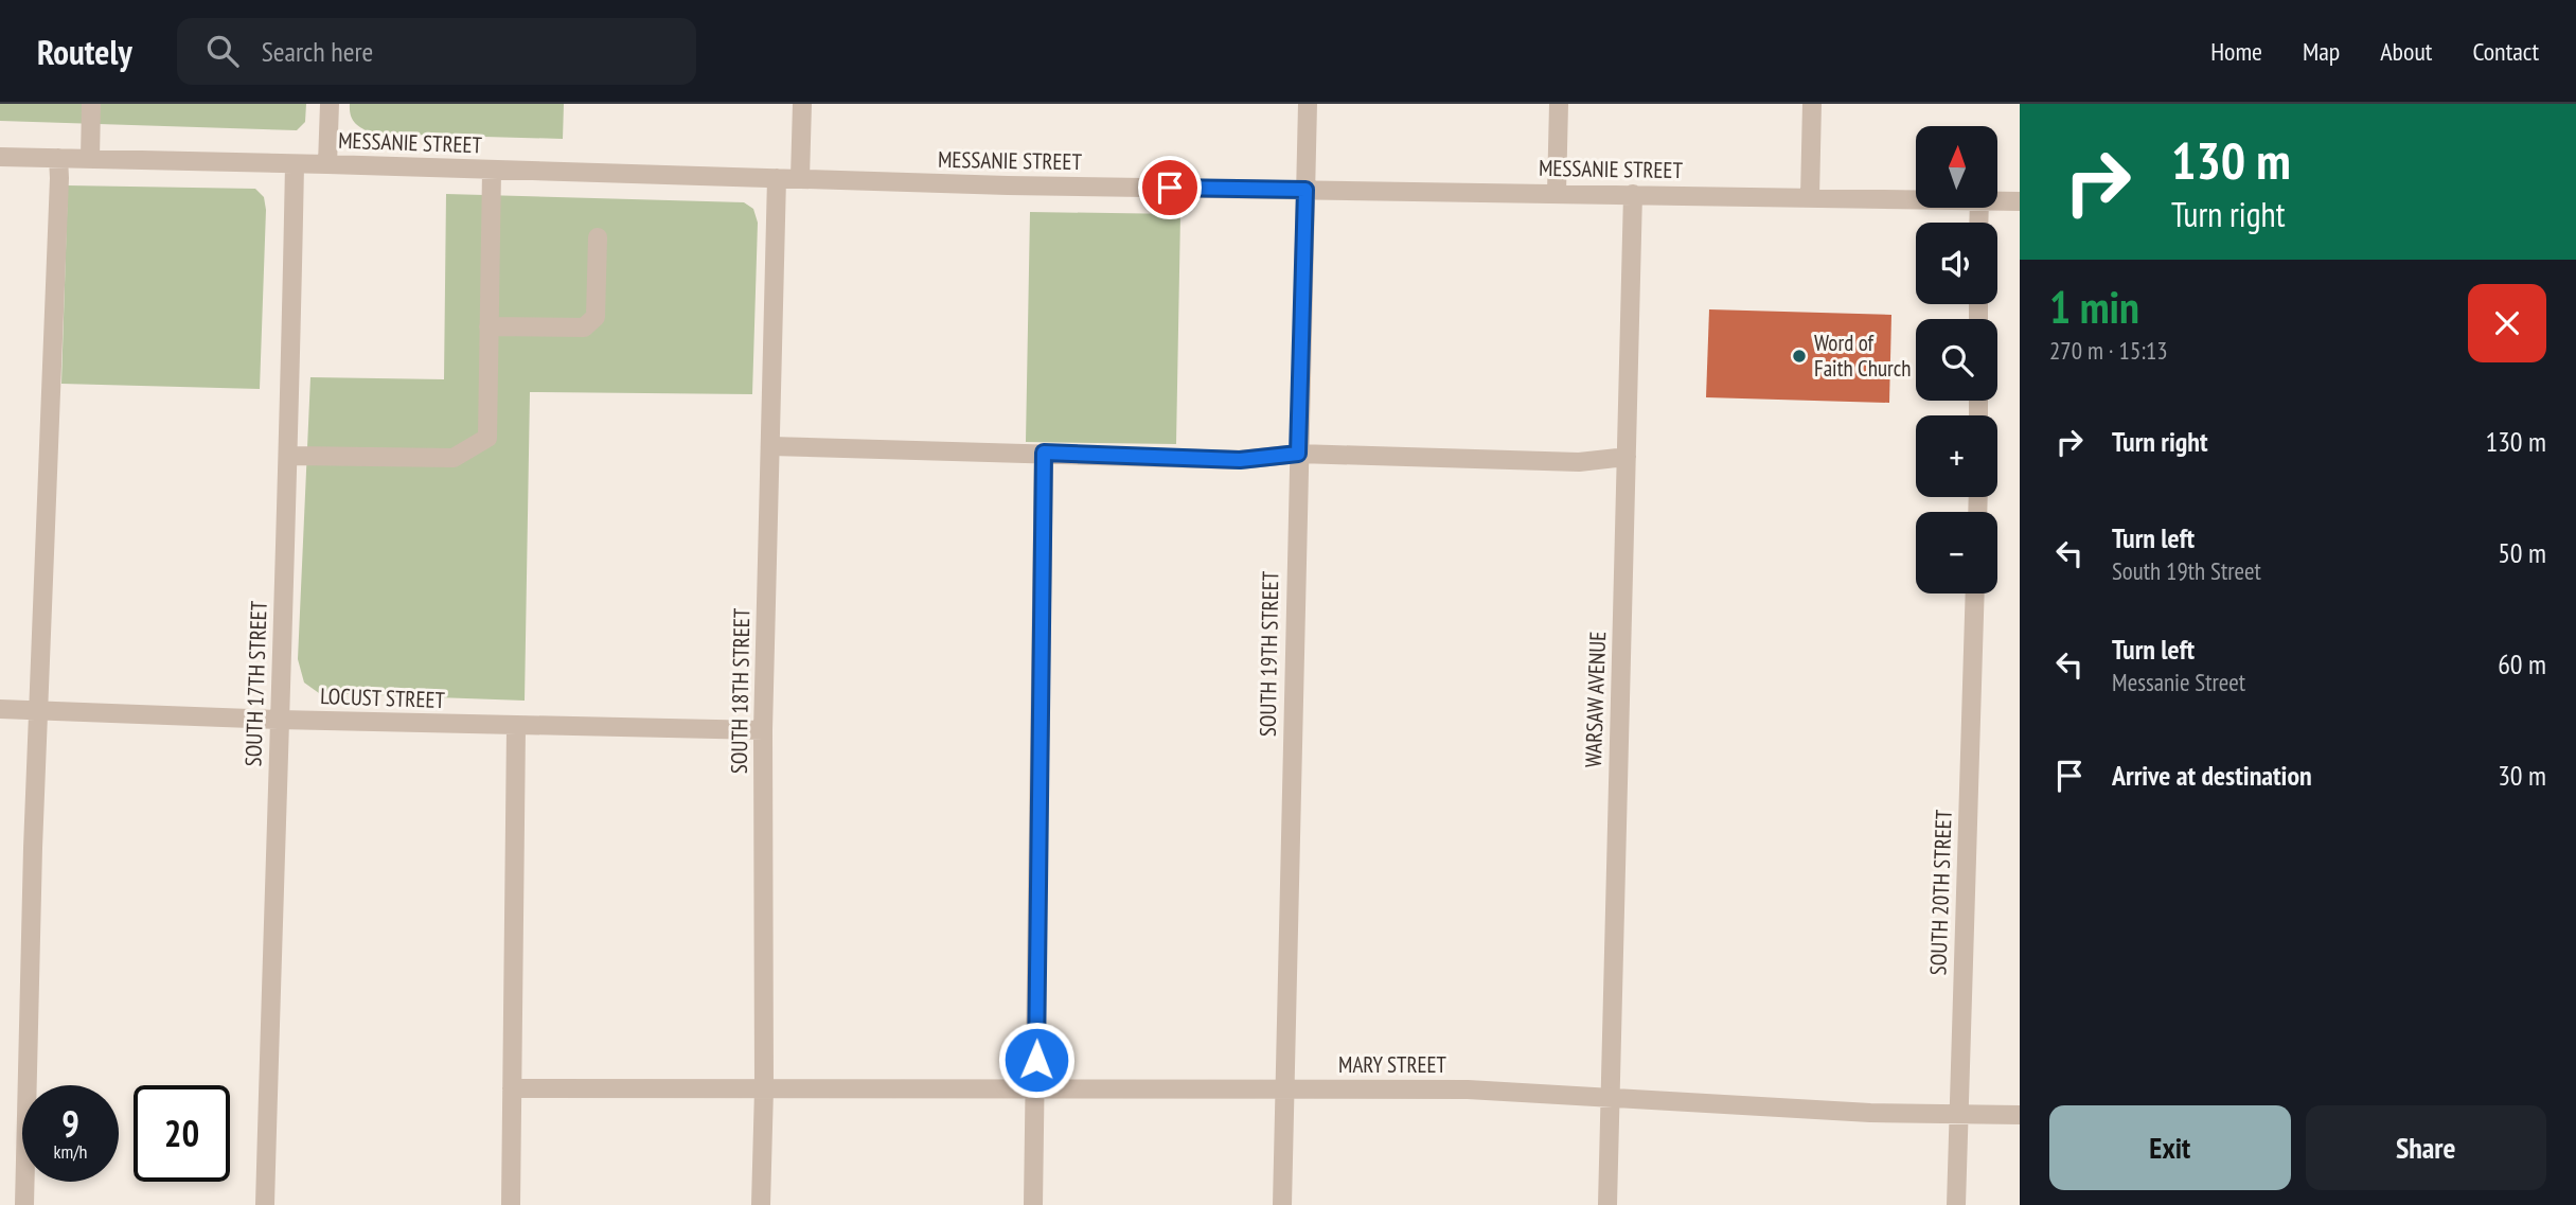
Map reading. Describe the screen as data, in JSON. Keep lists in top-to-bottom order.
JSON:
{
  "streets": {
    "street": [
      "MESSANIE STREET",
      "SOUTH 19TH STREET",
      "SOUTH 17TH STREET",
      "SOUTH 18TH STREET",
      "LOCUST STREET",
      "WARSAW AVENUE",
      "SOUTH 20TH STREET",
      "MARY STREET"
    ]
  },
  "crossings": [
    ["MESSANIE STREET", "SOUTH 19TH STREET"],
    ["MESSANIE STREET", "SOUTH 17TH STREET"],
    ["MESSANIE STREET", "SOUTH 18TH STREET"],
    ["MESSANIE STREET", "WARSAW AVENUE"],
    ["SOUTH 19TH STREET", "MARY STREET"],
    ["SOUTH 17TH STREET", "LOCUST STREET"],
    ["SOUTH 18TH STREET", "LOCUST STREET"],
    ["SOUTH 18TH STREET", "MARY STREET"],
    ["WARSAW AVENUE", "MARY STREET"],
    ["SOUTH 20TH STREET", "MARY STREET"]
  ],
  "places": ["Word of Faith Church"],
  "north": "top",
  "page": {
    "header": "Routely",
    "search": "Search here",
    "nav": [
      "Home",
      "Map",
      "About",
      "Contact"
    ],
    "turn": ["130 m", "Turn right"],
    "map_buttons": ["+", "−"],
    "heading": ["1 min", "270 m · 15:13"],
    "list": [
      {
        "name": "Turn right",
        "value": "130 m"
      },
      {
        "name": "Turn left",
        "note": "South 19th Street",
        "value": "50 m"
      },
      {
        "name": "Turn left",
        "note": "Messanie Street",
        "value": "60 m"
      },
      {
        "name": "Arrive at destination",
        "value": "30 m"
      }
    ],
    "speed": "9 km/h",
    "limit": "20",
    "buttons": ["Exit", "Share"]
  }
}
